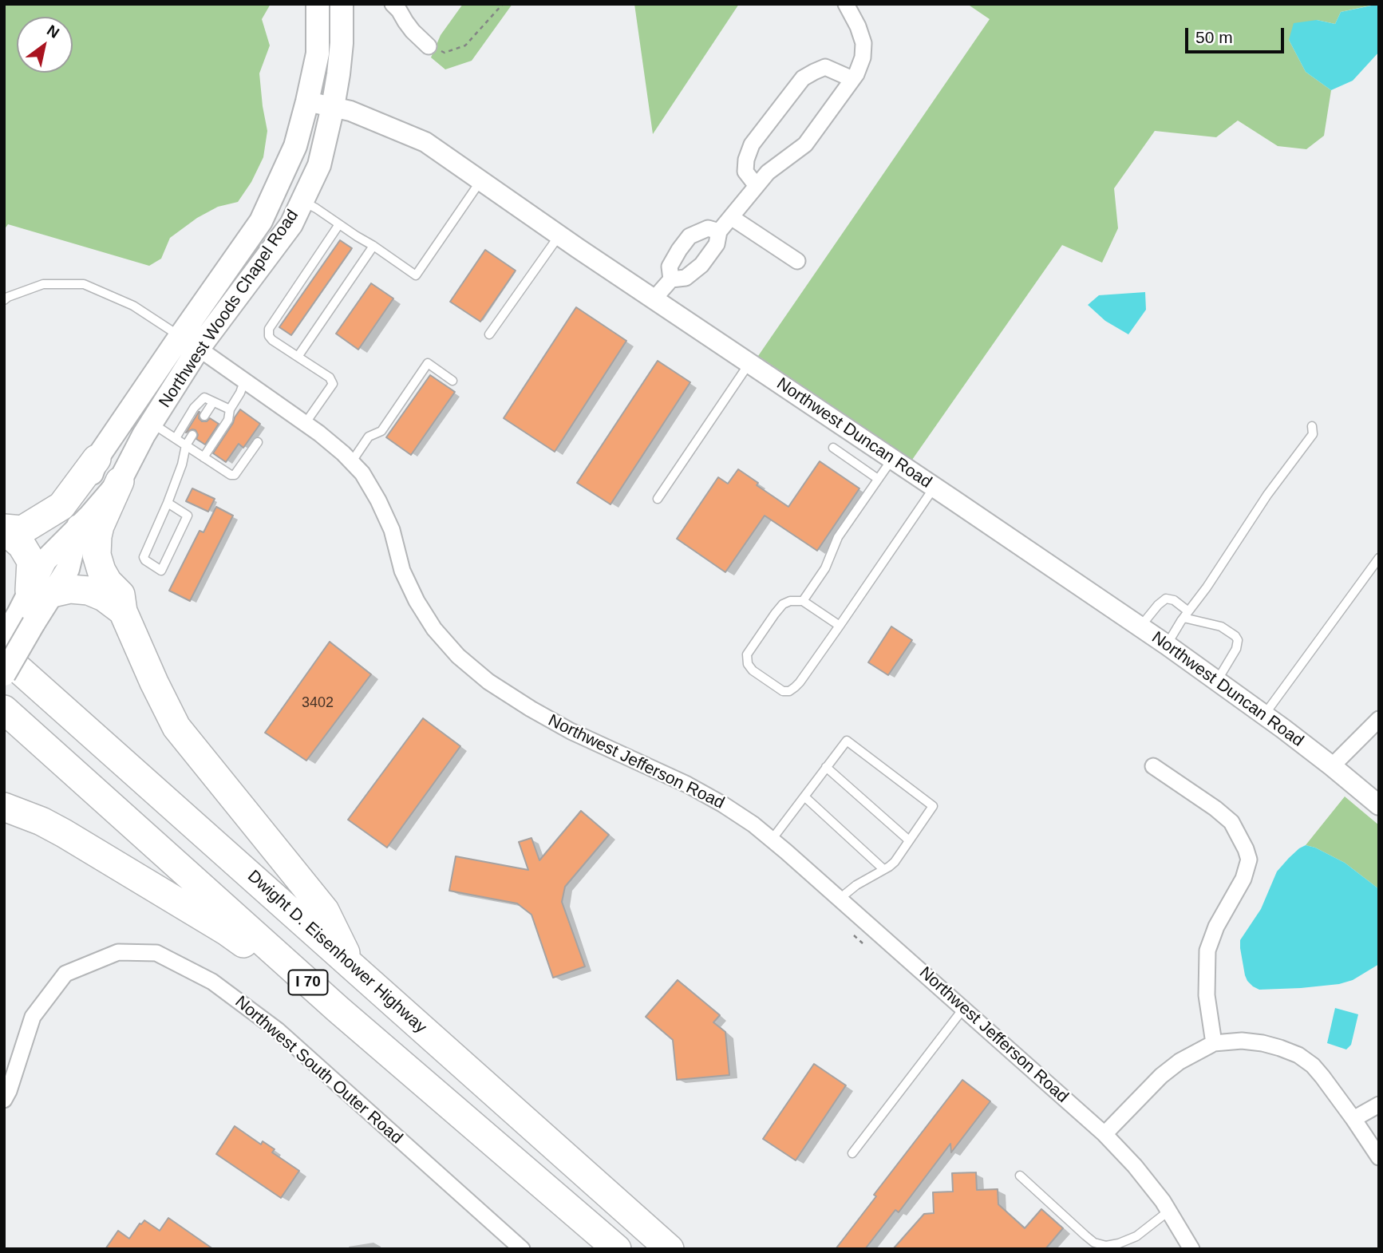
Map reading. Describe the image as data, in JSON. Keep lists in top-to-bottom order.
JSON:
{
  "streets": {
    "highway": ["Dwight D. Eisenhower Highway", "I 70"],
    "main road": ["Northwest Woods Chapel Road"],
    "street": ["Northwest Duncan Road", "Northwest Jefferson Road", "Northwest South Outer Road"]
  },
  "crossings": [
    ["Northwest Woods Chapel Road", "Northwest Duncan Road"],
    ["Northwest Woods Chapel Road", "Northwest Jefferson Road"]
  ],
  "house_numbers": ["3402"],
  "scale_bar": "50 m",
  "north": "top right"
}
